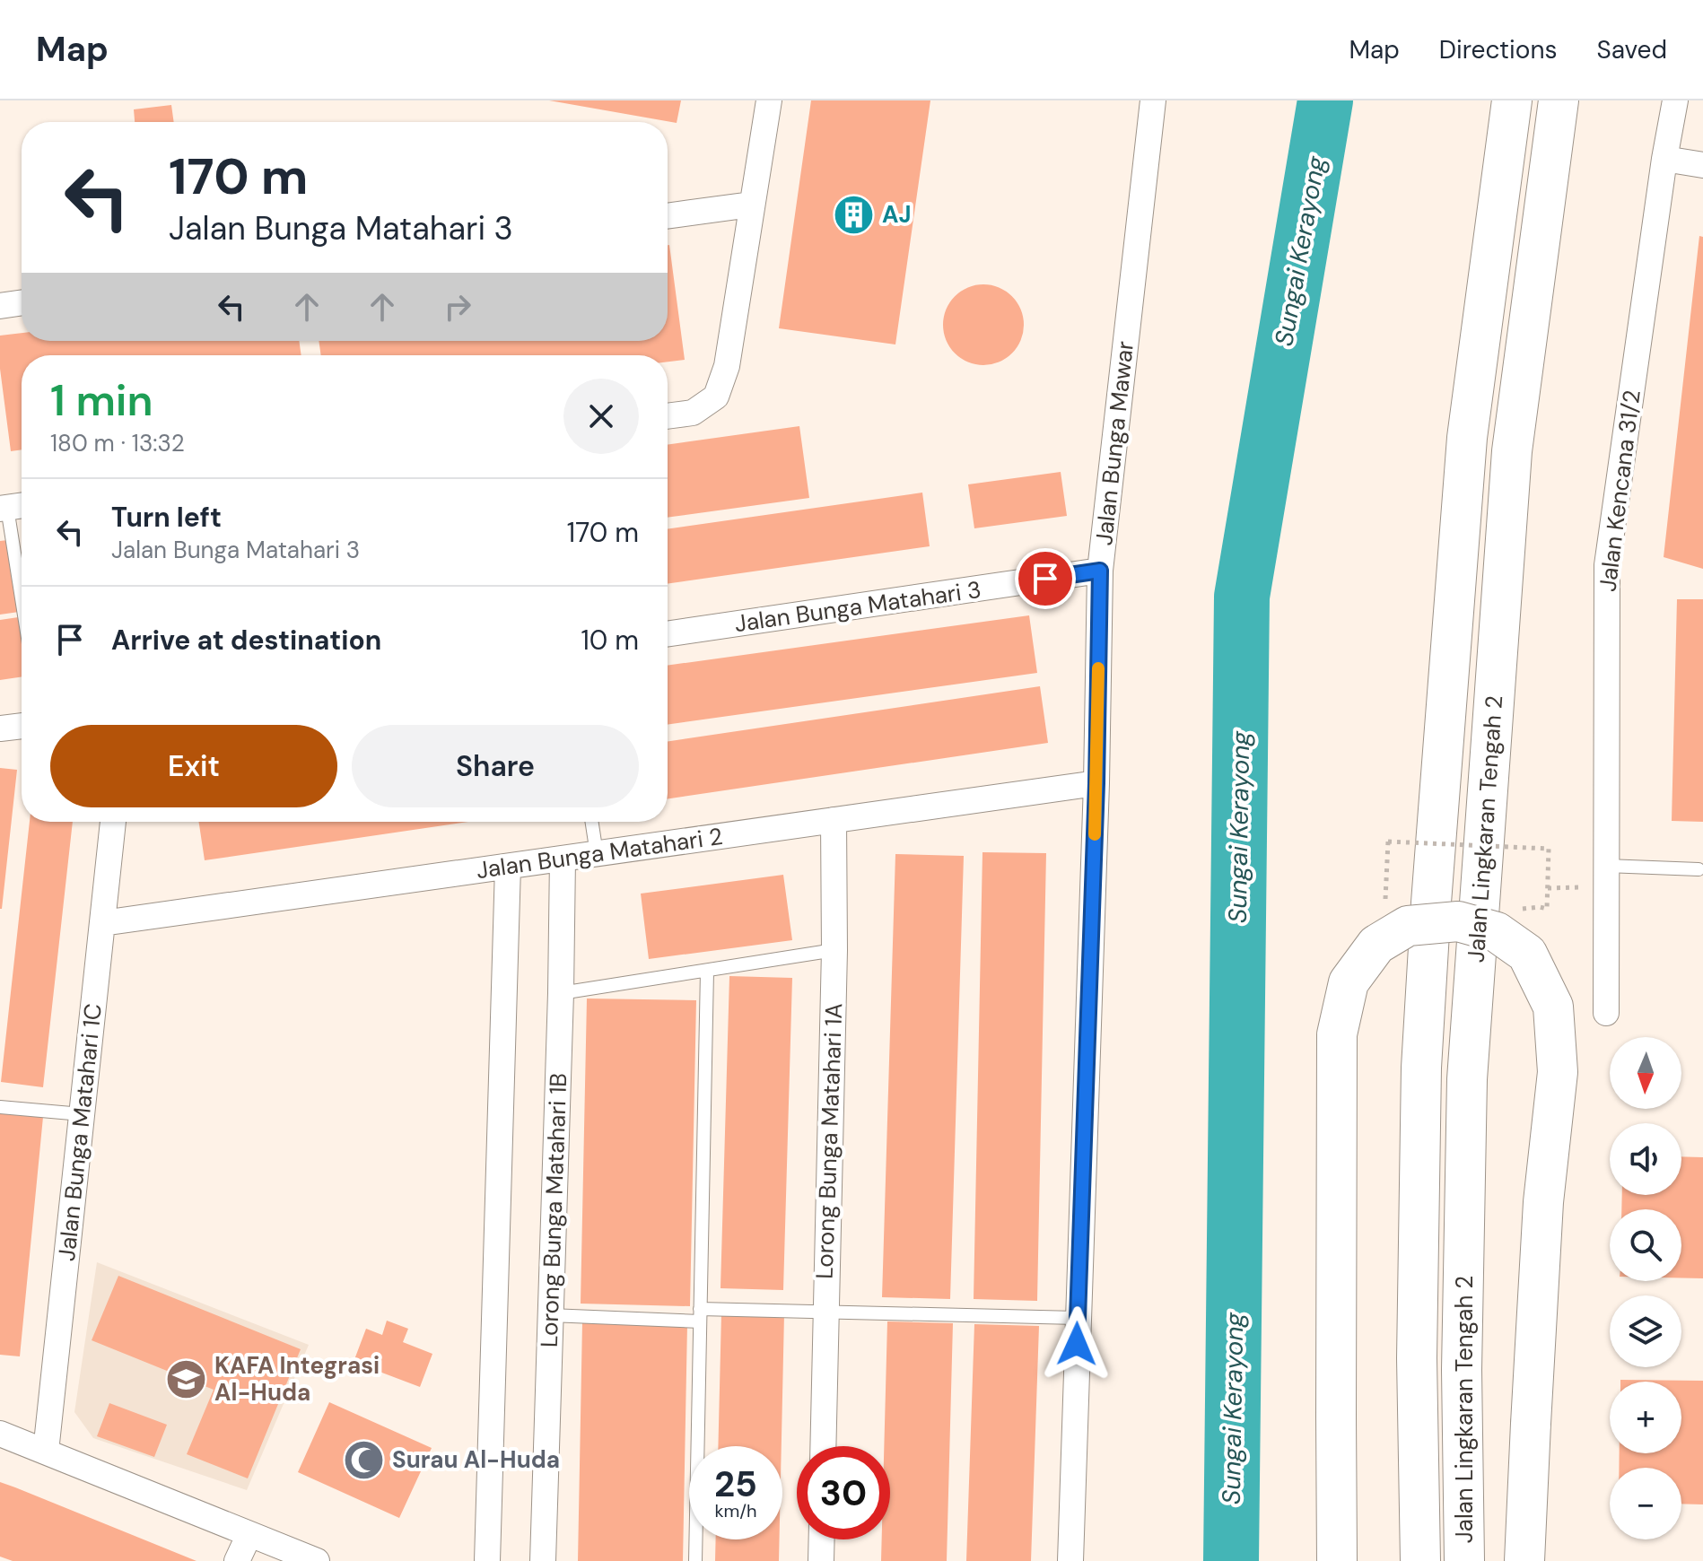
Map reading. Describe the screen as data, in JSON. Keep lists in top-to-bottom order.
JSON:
{
  "streets": {
    "highway": ["Jalan Lingkaran Tengah 2"],
    "street": [
      "Jalan Bunga Mawar",
      "Jalan Kencana 31/2",
      "Jalan Bunga Matahari 3",
      "Jalan Bunga Matahari 2",
      "Jalan Bunga Matahari 1C",
      "Lorong Bunga Matahari 1A",
      "Lorong Bunga Matahari 1B"
    ]
  },
  "crossings": [
    ["Jalan Bunga Mawar", "Jalan Bunga Matahari 3"],
    ["Jalan Bunga Mawar", "Jalan Bunga Matahari 2"],
    ["Jalan Bunga Matahari 2", "Jalan Bunga Matahari 1C"],
    ["Jalan Bunga Matahari 2", "Lorong Bunga Matahari 1A"],
    ["Jalan Bunga Matahari 2", "Lorong Bunga Matahari 1B"]
  ],
  "water": ["Sungai Kerayong"],
  "places": {
    "building": ["AJ"],
    "school or university": ["KAFA Integrasi Al-Huda"],
    "mosque": ["Surau Al-Huda"]
  },
  "north": "bottom",
  "page": {
    "header": "Map",
    "nav": ["Map", "Directions", "Saved"],
    "turn": ["170 m", "Jalan Bunga Matahari 3"],
    "heading": ["1 min", "180 m · 13:32"],
    "list": [
      {
        "name": "Turn left",
        "note": "Jalan Bunga Matahari 3",
        "value": "170 m"
      },
      {
        "name": "Arrive at destination",
        "value": "10 m"
      }
    ],
    "buttons": ["Exit", "Share"],
    "map_buttons": ["+", "−"],
    "speed": "25 km/h",
    "limit": "30"
  }
}
